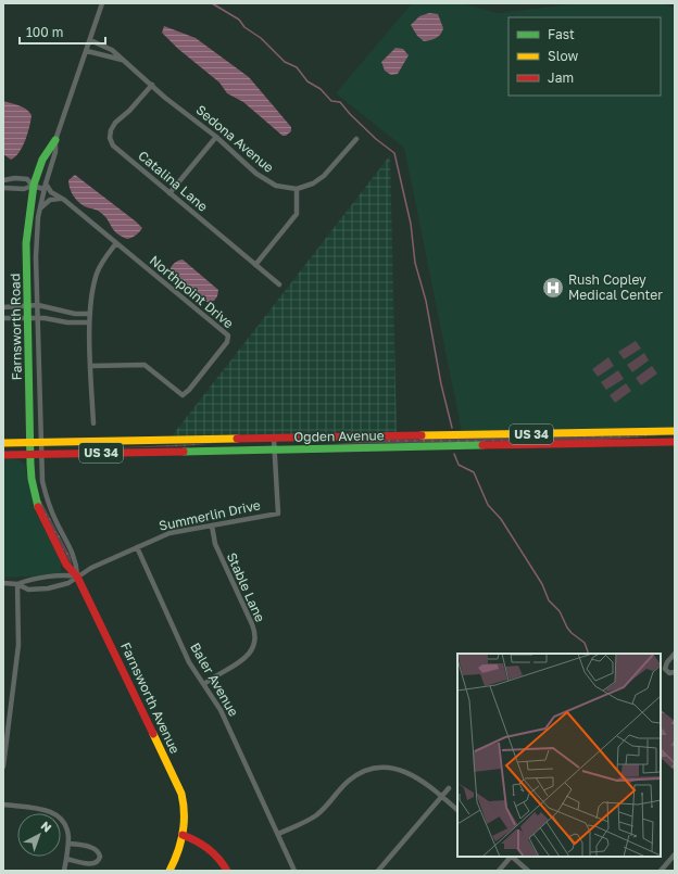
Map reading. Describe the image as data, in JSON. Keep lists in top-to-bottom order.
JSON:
{
  "streets": {
    "main road": [
      "Farnsworth Road",
      "US 34",
      "Ogden Avenue",
      "Farnsworth Avenue"
    ],
    "street": [
      "Sedona Avenue",
      "Catalina Lane",
      "Northpoint Drive",
      "Summerlin Drive",
      "Stable Lane",
      "Baler Avenue"
    ]
  },
  "crossings": [
    ["Sedona Avenue", "Catalina Lane"],
    ["Northpoint Drive", "Farnsworth Road"],
    ["Farnsworth Road", "Ogden Avenue"],
    ["Farnsworth Road", "Farnsworth Avenue"],
    ["Ogden Avenue", "Summerlin Drive"],
    ["Ogden Avenue", "Farnsworth Avenue"],
    ["Summerlin Drive", "Stable Lane"],
    ["Summerlin Drive", "Baler Avenue"],
    ["Summerlin Drive", "Farnsworth Avenue"],
    ["Stable Lane", "Baler Avenue"]
  ],
  "places": {
    "hospital": ["Rush Copley Medical Center"]
  },
  "legend": ["Fast", "Slow", "Jam"],
  "scale_bar": "100 m",
  "north": "top right"
}
